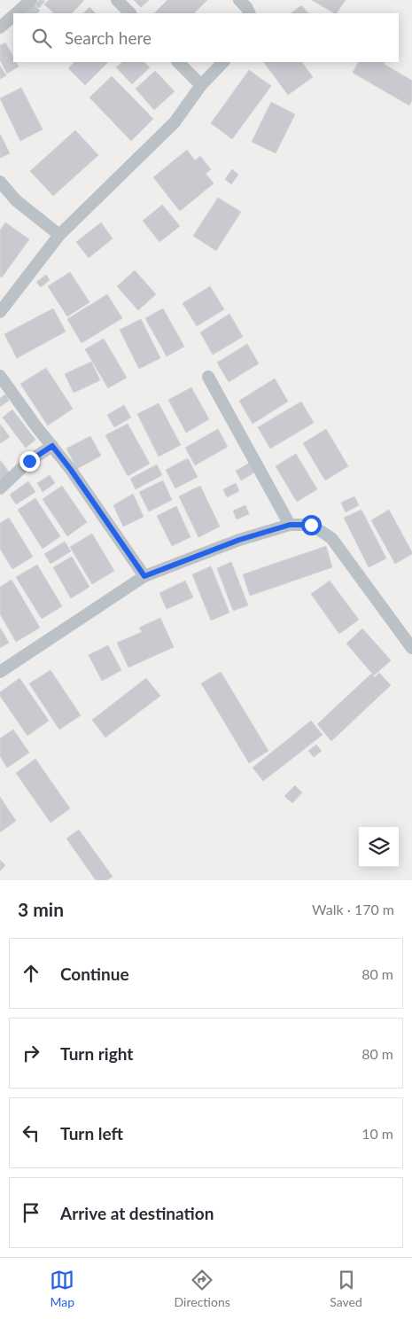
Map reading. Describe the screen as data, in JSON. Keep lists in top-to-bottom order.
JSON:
{
  "page": {
    "search": "Search here",
    "heading": ["3 min", "Walk · 170 m"],
    "list": [
      ["Continue", "80 m"],
      ["Turn right", "80 m"],
      ["Turn left", "10 m"],
      "Arrive at destination"
    ],
    "nav": ["Map", "Directions", "Saved"]
  }
}
